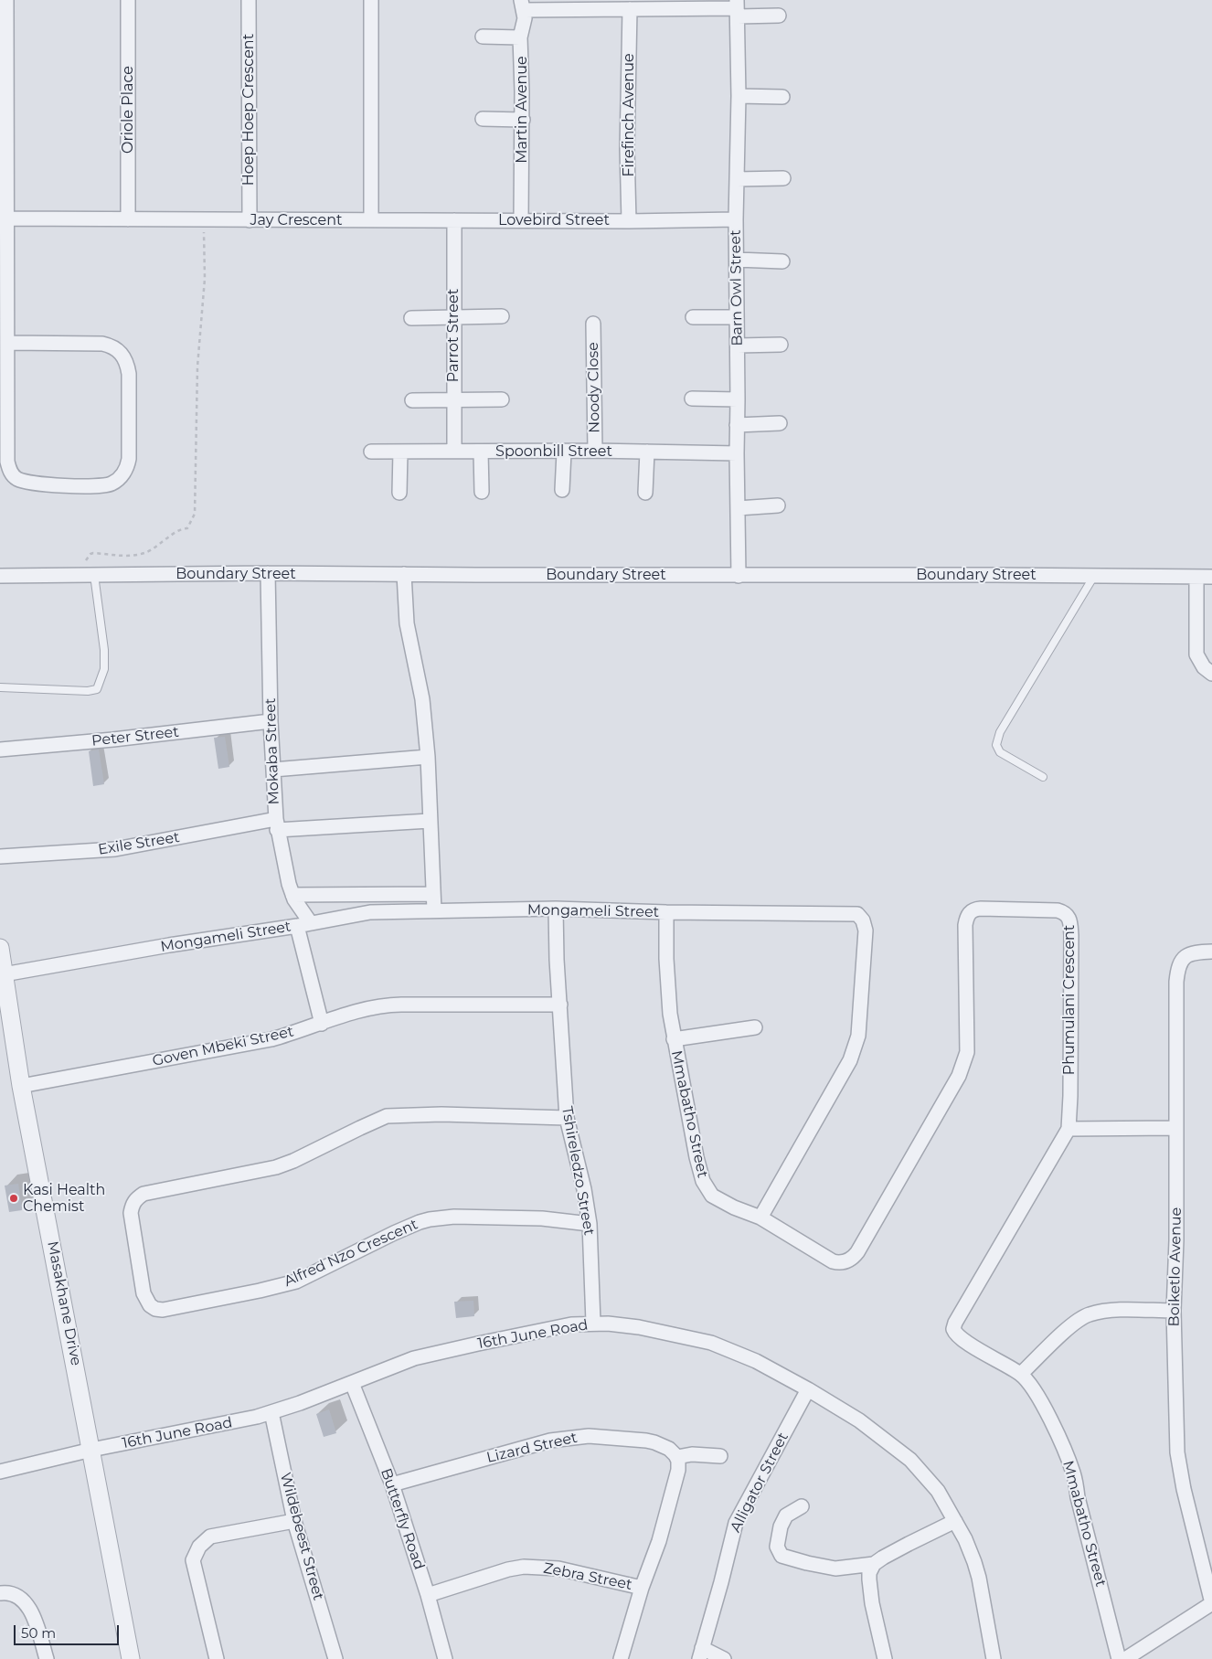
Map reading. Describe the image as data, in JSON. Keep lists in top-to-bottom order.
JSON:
{
  "streets": {
    "street": [
      "Oriole Place",
      "Hoep Hoep Crescent",
      "Martin Avenue",
      "Firefinch Avenue",
      "Jay Crescent",
      "Lovebird Street",
      "Barn Owl Street",
      "Parrot Street",
      "Noody Close",
      "Spoonbill Street",
      "Boundary Street",
      "Peter Street",
      "Mokaba Street",
      "Exile Street",
      "Mongameli Street",
      "Phumulani Crescent",
      "Goven Mbeki Street",
      "Mmabatho Street",
      "Tshireledzo Street",
      "Alfred Nzo Crescent",
      "Boiketlo Avenue",
      "Masakhane Drive",
      "16th June Road",
      "Lizard Street",
      "Alligator Street",
      "Butterfly Road",
      "Wildebeest Street",
      "Zebra Street"
    ]
  },
  "crossings": [
    ["Oriole Place", "Jay Crescent"],
    ["Hoep Hoep Crescent", "Jay Crescent"],
    ["Martin Avenue", "Lovebird Street"],
    ["Firefinch Avenue", "Lovebird Street"],
    ["Jay Crescent", "Lovebird Street"],
    ["Lovebird Street", "Barn Owl Street"],
    ["Lovebird Street", "Parrot Street"],
    ["Barn Owl Street", "Spoonbill Street"],
    ["Barn Owl Street", "Boundary Street"],
    ["Parrot Street", "Spoonbill Street"],
    ["Noody Close", "Spoonbill Street"],
    ["Boundary Street", "Mokaba Street"],
    ["Peter Street", "Mokaba Street"],
    ["Mokaba Street", "Exile Street"],
    ["Mokaba Street", "Mongameli Street"],
    ["Mokaba Street", "Goven Mbeki Street"],
    ["Mongameli Street", "Mmabatho Street"],
    ["Mongameli Street", "Tshireledzo Street"],
    ["Mongameli Street", "Masakhane Drive"],
    ["Phumulani Crescent", "Mmabatho Street"],
    ["Goven Mbeki Street", "Tshireledzo Street"],
    ["Goven Mbeki Street", "Masakhane Drive"],
    ["Tshireledzo Street", "Alfred Nzo Crescent"],
    ["Tshireledzo Street", "16th June Road"],
    ["Masakhane Drive", "16th June Road"],
    ["16th June Road", "Alligator Street"],
    ["16th June Road", "Butterfly Road"],
    ["16th June Road", "Wildebeest Street"],
    ["Lizard Street", "Butterfly Road"],
    ["Butterfly Road", "Zebra Street"]
  ],
  "places": ["Kasi Health Chemist"],
  "scale_bar": "50 m"
}
